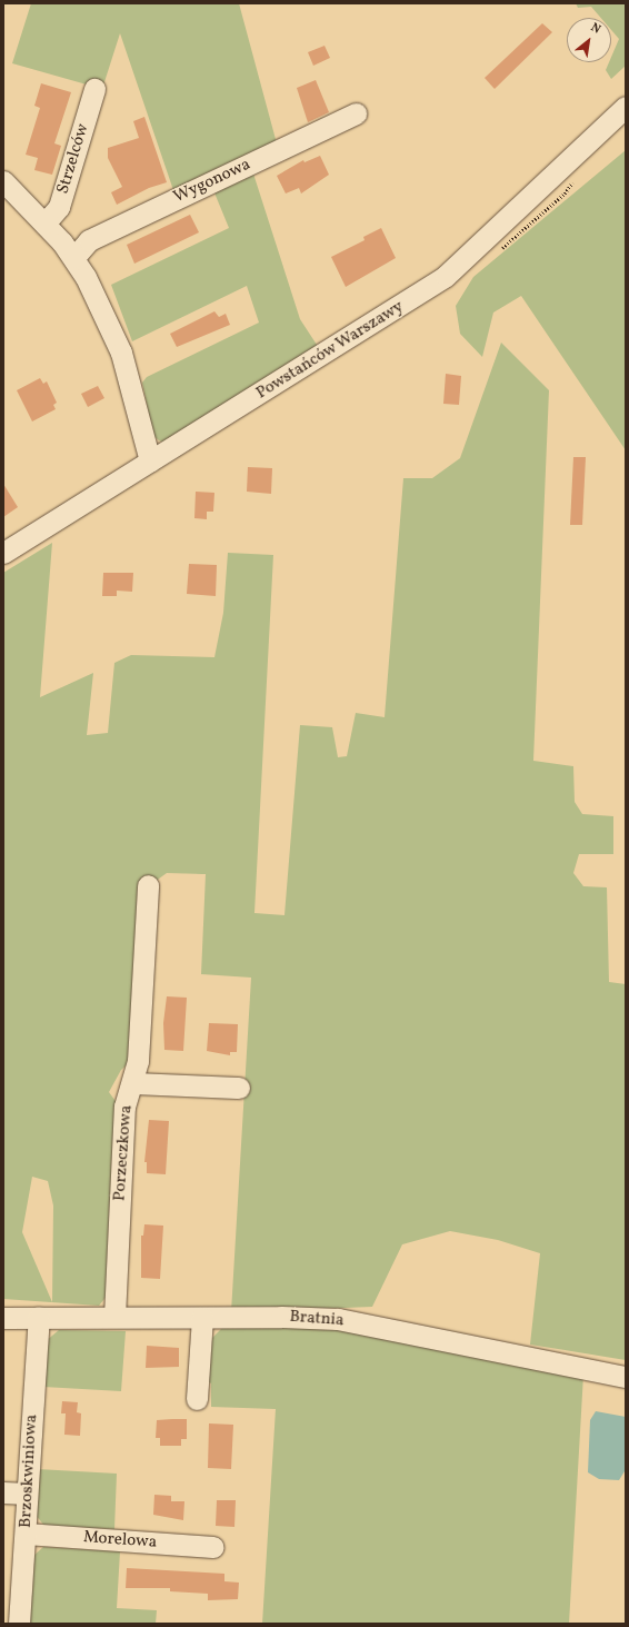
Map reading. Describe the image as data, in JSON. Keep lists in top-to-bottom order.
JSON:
{
  "streets": {
    "street": [
      "Strzelców",
      "Wygonowa",
      "Powstańców Warszawy",
      "Porzeczkowa",
      "Bratnia",
      "Brzoskwiniowa",
      "Morelowa"
    ]
  },
  "crossings": [
    ["Porzeczkowa", "Bratnia"],
    ["Bratnia", "Brzoskwiniowa"],
    ["Brzoskwiniowa", "Morelowa"]
  ],
  "north": "top right"
}
